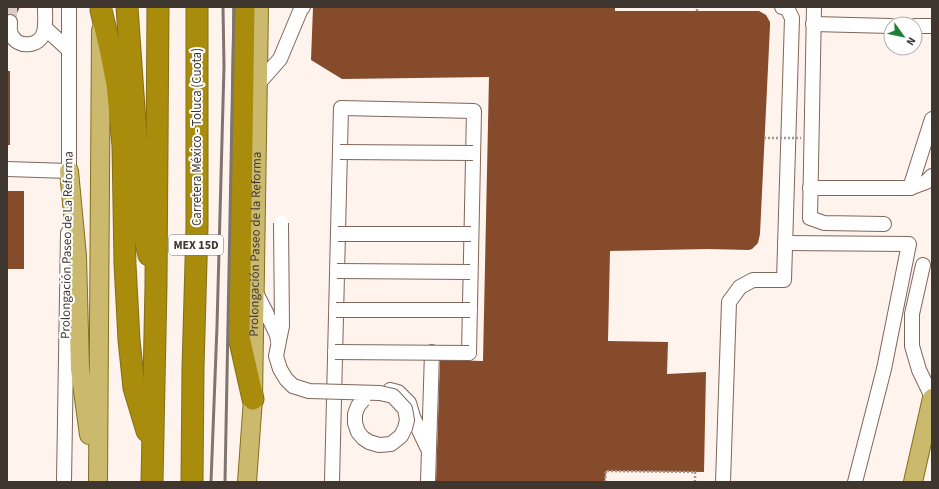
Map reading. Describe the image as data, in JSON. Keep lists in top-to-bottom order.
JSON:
{
  "streets": {
    "highway": ["Carretera México - Toluca (Cuota)", "MEX 15D"],
    "main road": ["Prolongación Paseo de la Reforma"],
    "street": ["Prolongación Paseo de La Reforma"]
  },
  "north": "bottom right"
}
